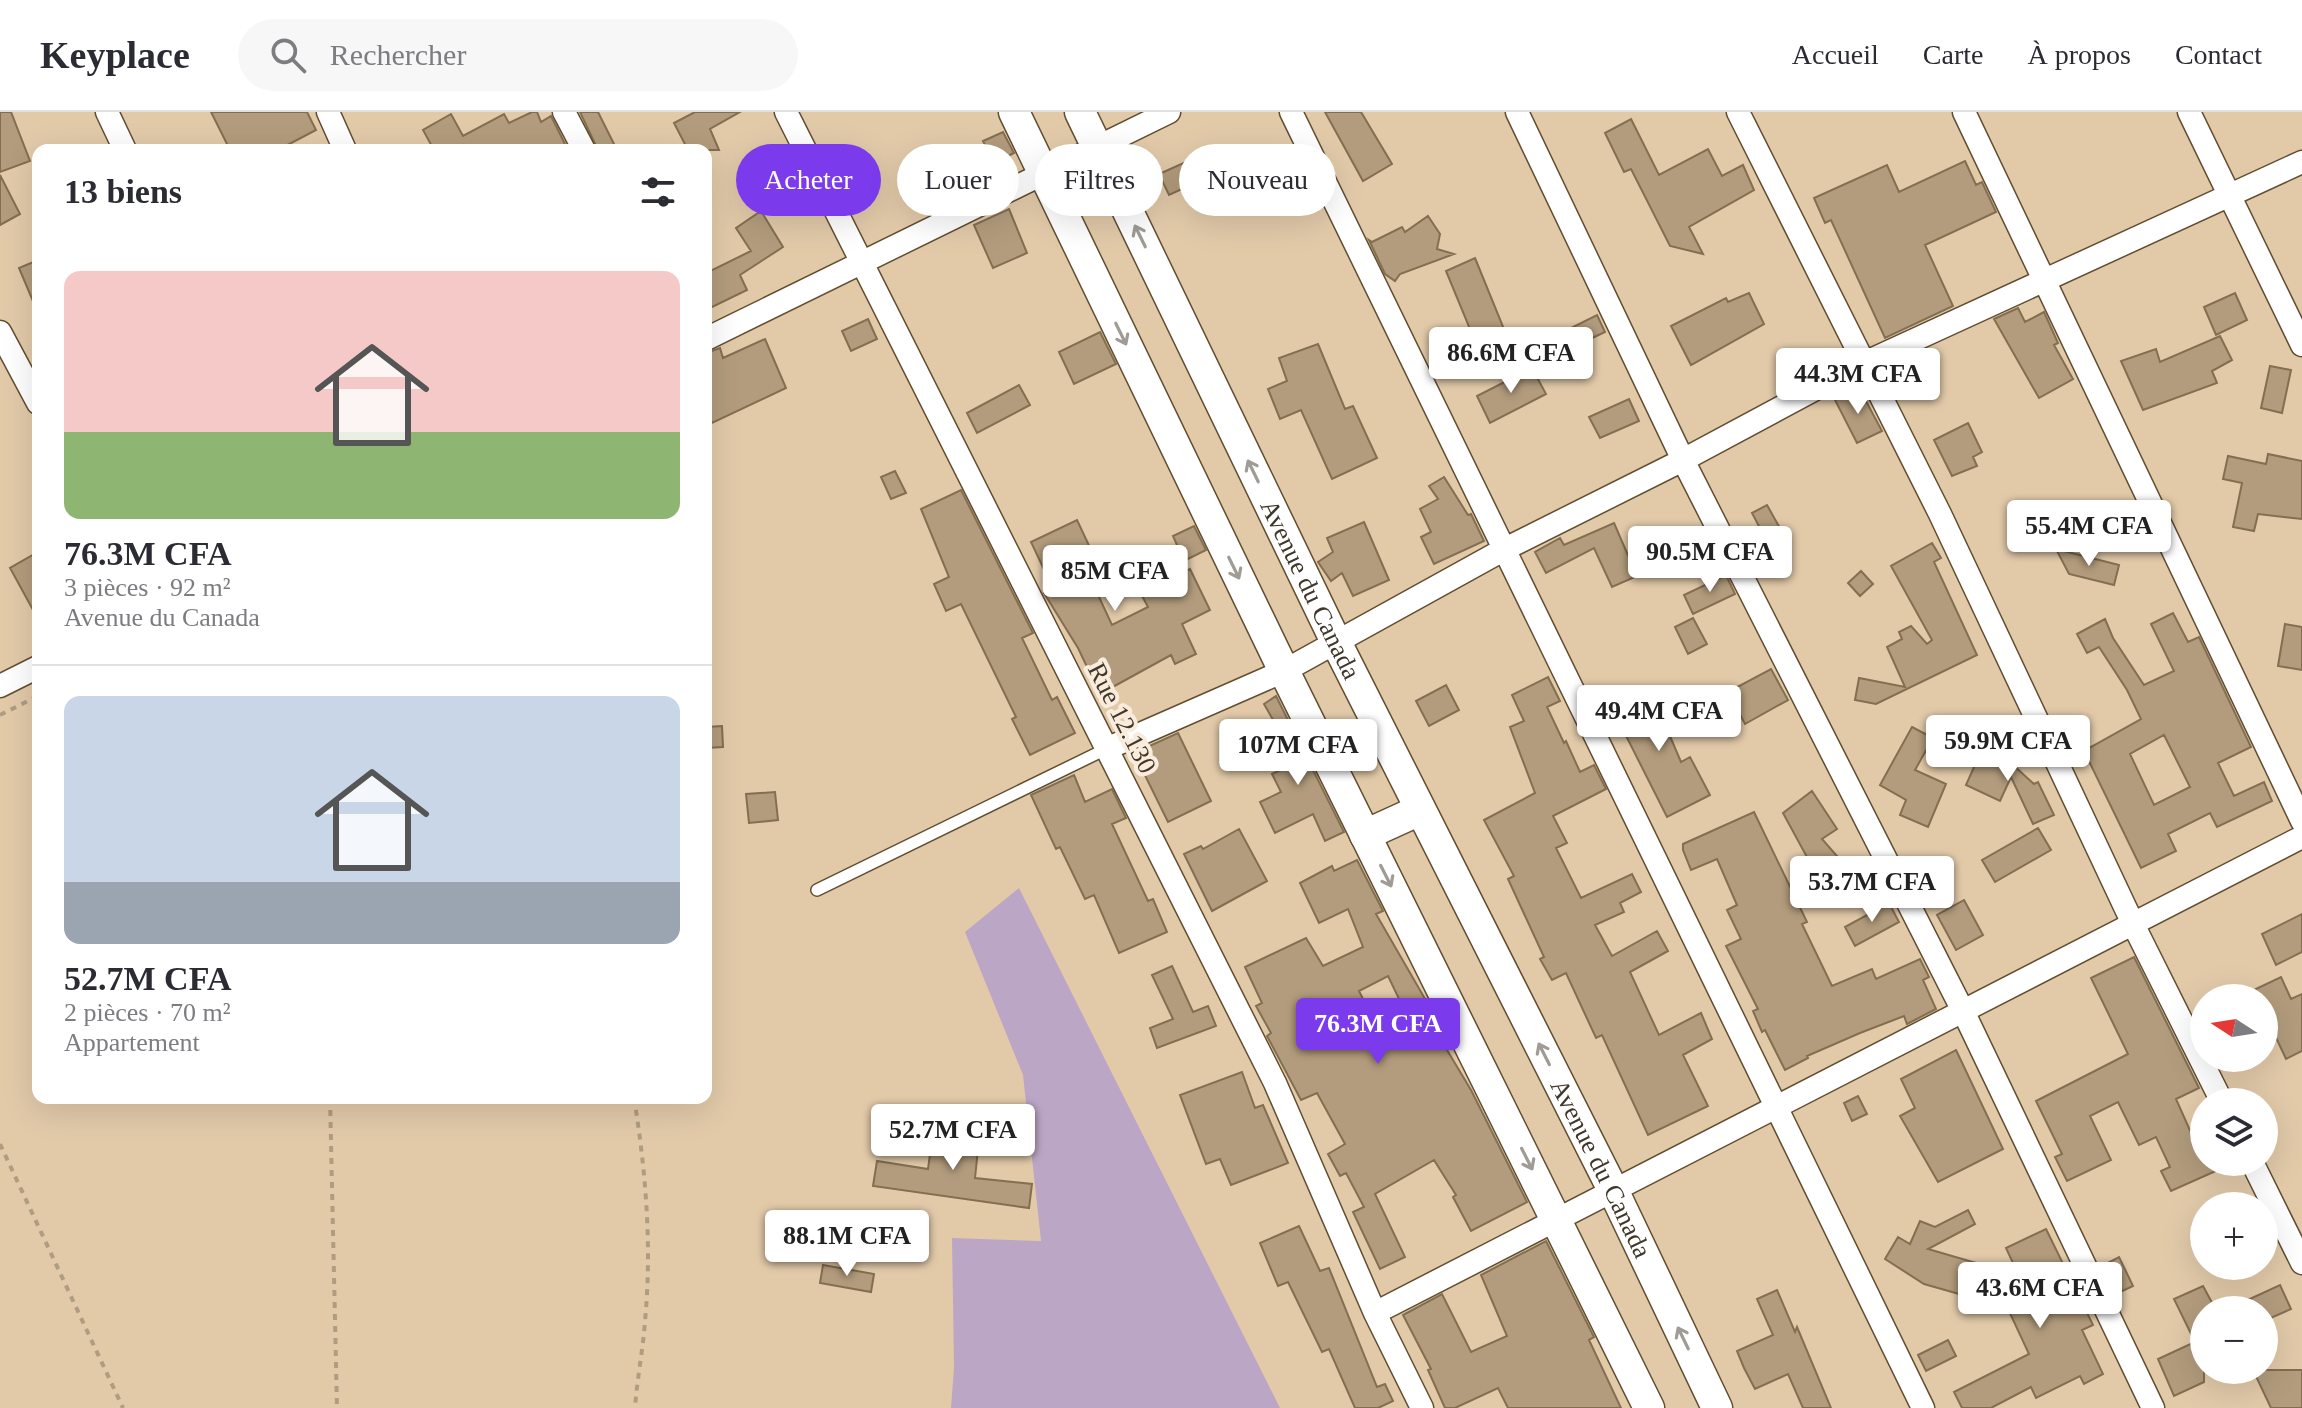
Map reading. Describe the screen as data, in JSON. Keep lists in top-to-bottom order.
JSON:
{
  "streets": {
    "main road": ["Avenue du Canada"],
    "street": ["Rue 12.130"]
  },
  "north": "left",
  "page": {
    "header": "Keyplace",
    "search": "Rechercher",
    "nav": [
      "Accueil",
      "Carte",
      "À propos",
      "Contact"
    ],
    "chip": [
      "Acheter",
      "Louer",
      "Filtres",
      "Nouveau"
    ],
    "heading": "13 biens",
    "list": [
      {
        "name": "76.3M CFA",
        "note": "3 pièces · 92 m² · Avenue du Canada"
      },
      {
        "name": "52.7M CFA",
        "note": "2 pièces · 70 m² · Appartement"
      }
    ],
    "price": [
      "86.6M CFA",
      "44.3M CFA",
      "55.4M CFA",
      "90.5M CFA",
      "85M CFA",
      "49.4M CFA",
      "59.9M CFA",
      "107M CFA",
      "53.7M CFA",
      "76.3M CFA",
      "52.7M CFA",
      "88.1M CFA",
      "43.6M CFA"
    ],
    "map_buttons": ["+", "−"]
  }
}
